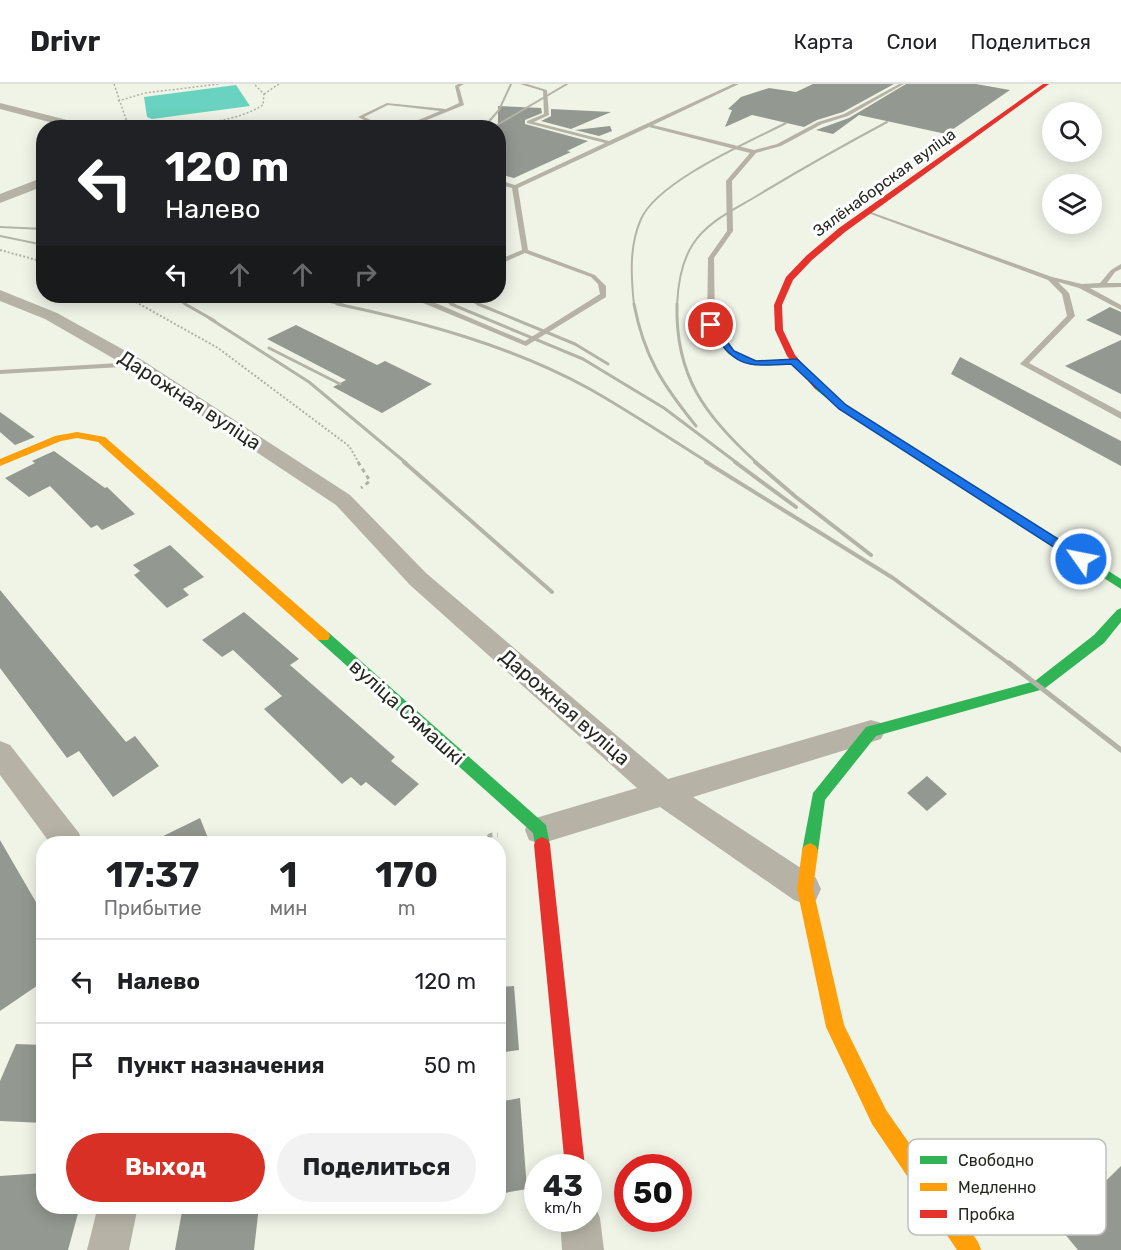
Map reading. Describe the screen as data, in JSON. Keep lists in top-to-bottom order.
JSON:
{
  "streets": {
    "main road": ["Зялёнаборская вуліца", "вуліца Сямашкі"],
    "street": ["Дарожная вуліца"]
  },
  "legend": ["Свободно", "Медленно", "Пробка"],
  "page": {
    "header": "Drivr",
    "nav": ["Карта", "Слои", "Поделиться"],
    "turn": ["120 m", "Налево"],
    "eta": [
      "17:37",
      "Прибытие",
      "1",
      "мин",
      "170",
      "m"
    ],
    "list": [
      {
        "name": "Налево",
        "value": "120 m"
      },
      {
        "name": "Пункт назначения",
        "value": "50 m"
      }
    ],
    "buttons": ["Выход", "Поделиться"],
    "speed": "43 km/h",
    "limit": "50"
  }
}
